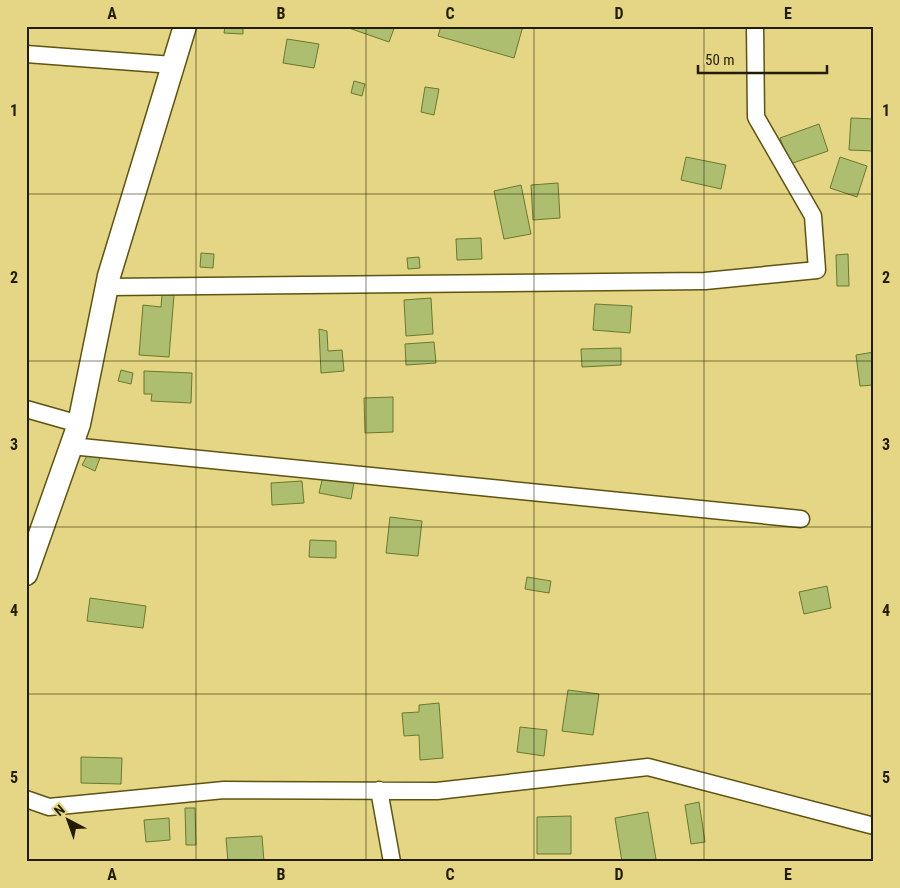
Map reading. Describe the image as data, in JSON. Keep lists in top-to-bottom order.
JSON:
{
  "scale_bar": "50 m",
  "north": "top left",
  "grid": {
    "columns": [
      "A",
      "B",
      "C",
      "D",
      "E"
    ],
    "rows": [
      "1",
      "2",
      "3",
      "4",
      "5"
    ]
  }
}
